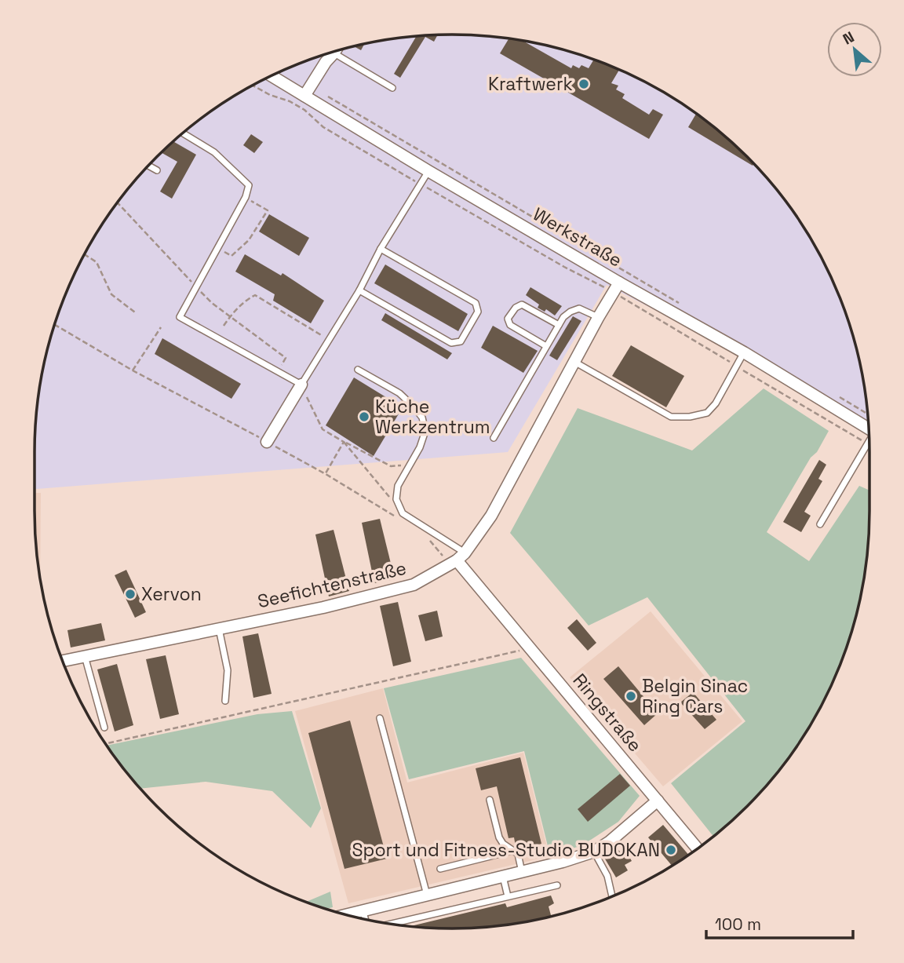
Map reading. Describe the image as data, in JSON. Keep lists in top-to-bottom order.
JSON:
{
  "streets": {
    "street": ["Werkstraße", "Seefichtenstraße", "Ringstraße"]
  },
  "crossings": [
    ["Werkstraße", "Seefichtenstraße"]
  ],
  "places": [
    "Kraftwerk",
    "Küche Werkzentrum",
    "Xervon",
    "Belgin Sinac Ring Cars",
    "Sport und Fitness-Studio BUDOKAN"
  ],
  "scale_bar": "100 m",
  "north": "top left"
}
